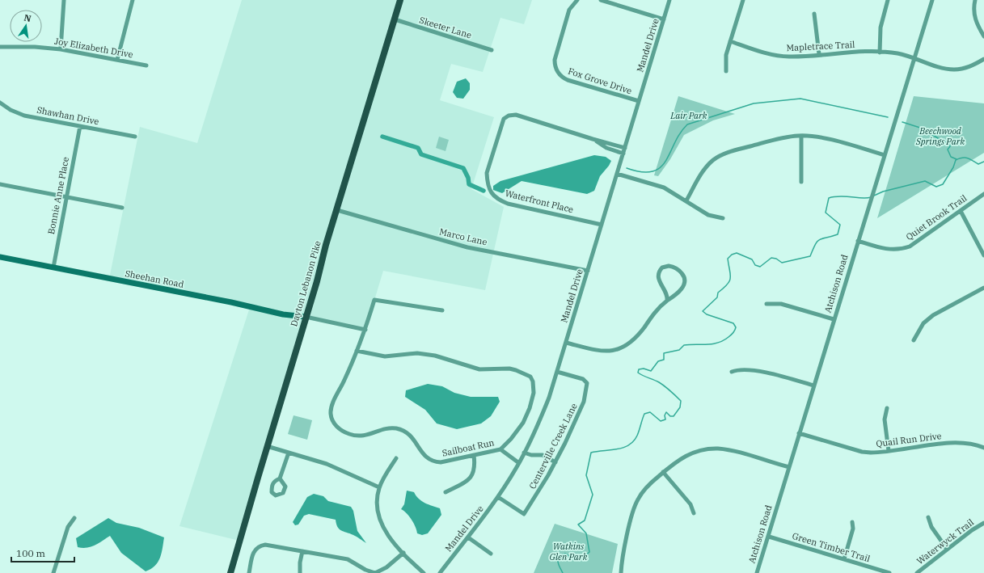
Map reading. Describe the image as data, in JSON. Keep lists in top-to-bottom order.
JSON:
{
  "streets": {
    "main road": ["Dayton Lebanon Pike"],
    "street": [
      "Skeeter Lane",
      "Mandel Drive",
      "Mapletrace Trail",
      "Joy Elizabeth Drive",
      "Fox Grove Drive",
      "Shawhan Drive",
      "Bonnie Anne Place",
      "Waterfront Place",
      "Quiet Brook Trail",
      "Marco Lane",
      "Sheehan Road",
      "Atchison Road",
      "Quail Run Drive",
      "Centerville Creek Lane",
      "Sailboat Run",
      "Waterwyck Trail",
      "Green Timber Trail"
    ]
  },
  "crossings": [
    ["Skeeter Lane", "Dayton Lebanon Pike"],
    ["Mandel Drive", "Fox Grove Drive"],
    ["Mandel Drive", "Waterfront Place"],
    ["Mandel Drive", "Marco Lane"],
    ["Mandel Drive", "Centerville Creek Lane"],
    ["Mapletrace Trail", "Atchison Road"],
    ["Shawhan Drive", "Bonnie Anne Place"],
    ["Bonnie Anne Place", "Sheehan Road"],
    ["Quiet Brook Trail", "Atchison Road"],
    ["Marco Lane", "Dayton Lebanon Pike"],
    ["Sheehan Road", "Dayton Lebanon Pike"],
    ["Atchison Road", "Quail Run Drive"],
    ["Atchison Road", "Green Timber Trail"]
  ],
  "parks": ["Lair Park", "Beechwood Springs Park", "Watkins Glen Park"],
  "scale_bar": "100 m",
  "north": "top"
}
